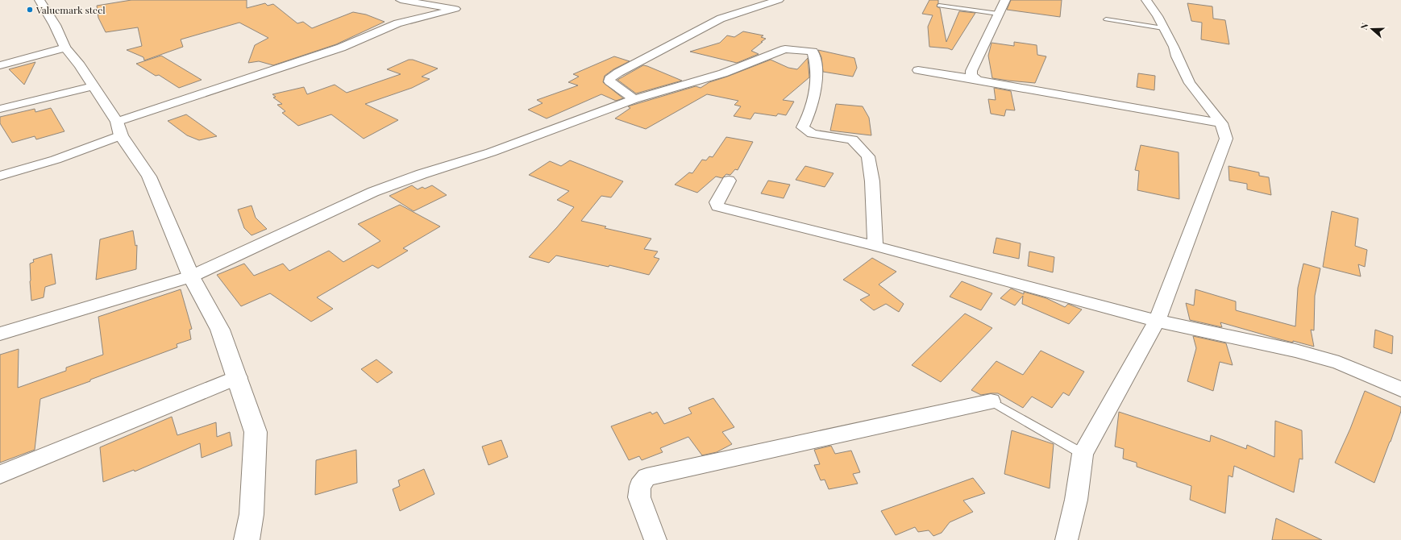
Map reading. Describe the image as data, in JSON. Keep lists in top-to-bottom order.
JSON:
{
  "places": ["Valuemark steel"],
  "north": "left"
}
